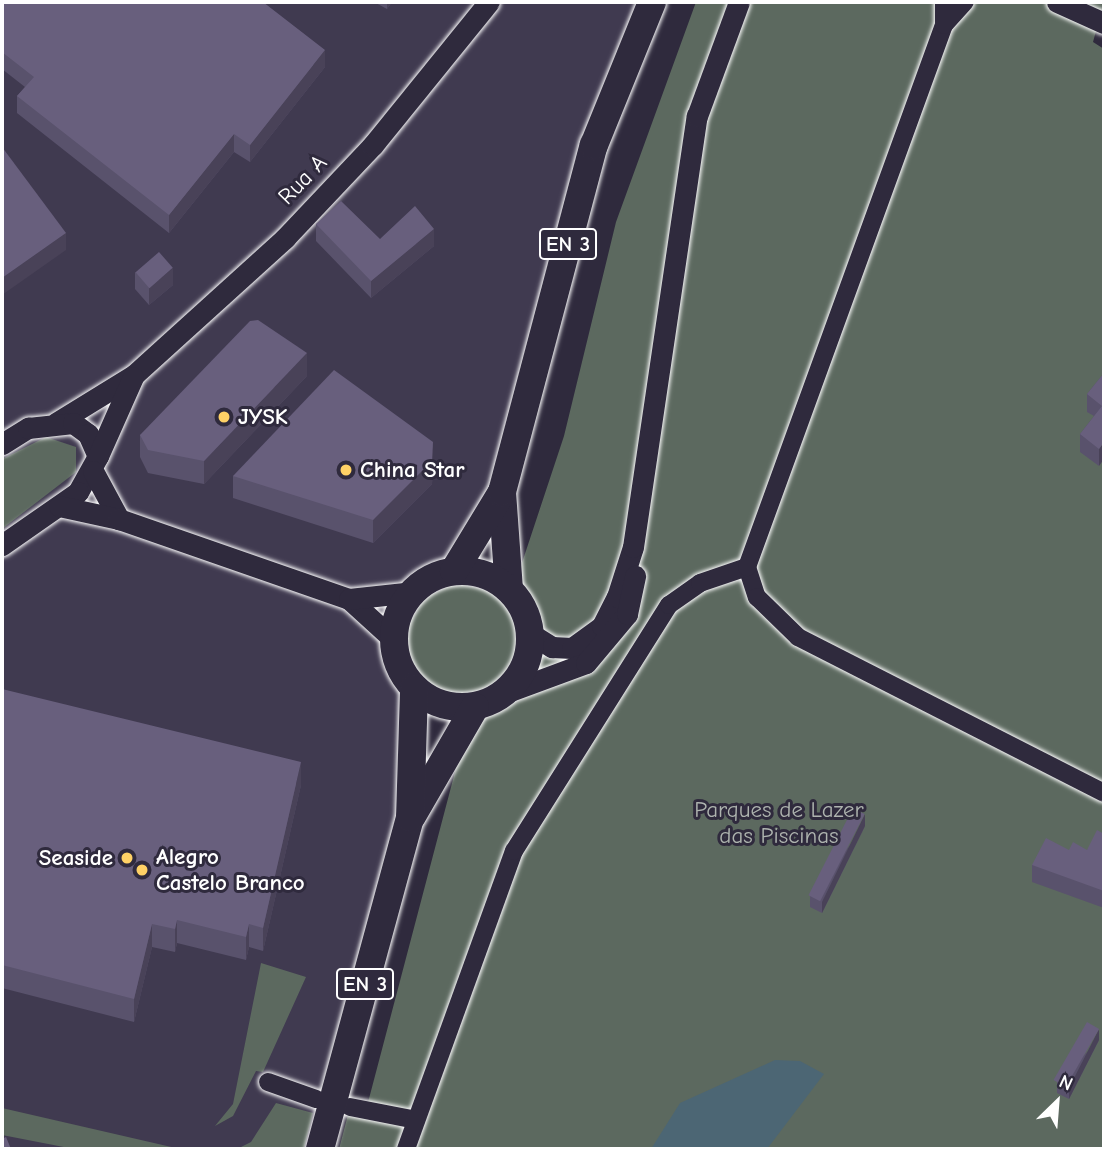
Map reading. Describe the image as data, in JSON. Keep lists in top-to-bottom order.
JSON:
{
  "streets": {
    "main road": ["EN 3"],
    "street": ["Rua A"]
  },
  "parks": ["Parques de Lazer das Piscinas"],
  "places": [
    "JYSK",
    "China Star",
    "Seaside",
    "Alegro Castelo Branco"
  ],
  "north": "top right"
}
